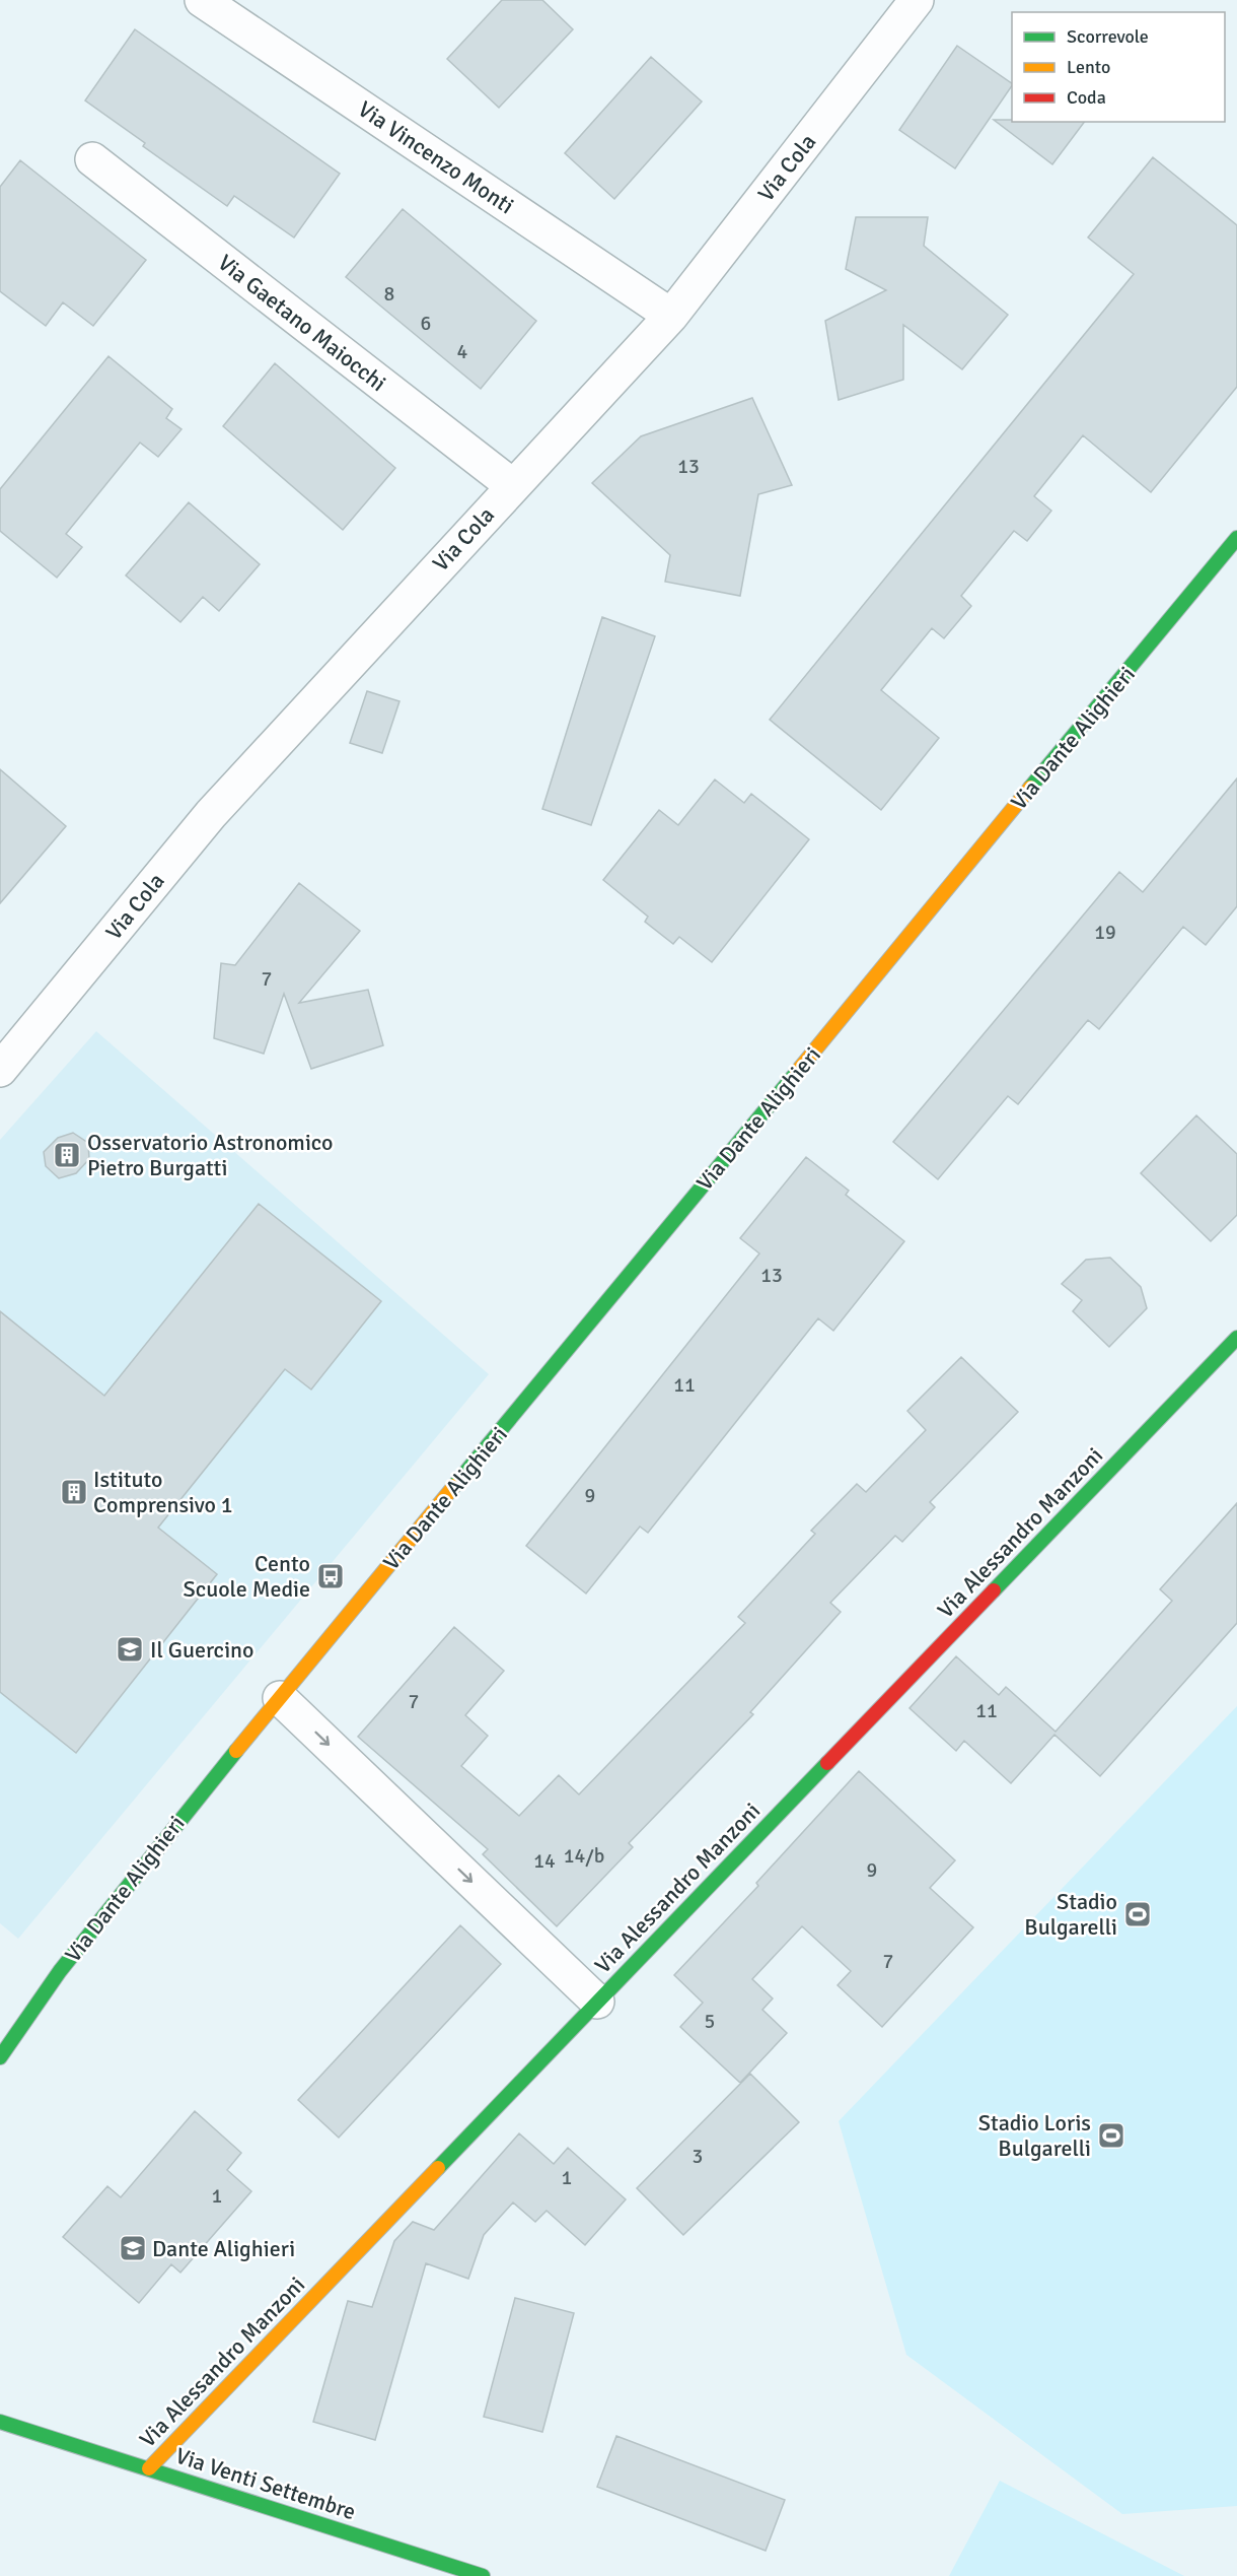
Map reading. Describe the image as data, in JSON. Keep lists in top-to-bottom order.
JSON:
{
  "streets": {
    "street": [
      "Via Vincenzo Monti",
      "Via Cola",
      "Via Gaetano Maiocchi",
      "Via Dante Alighieri",
      "Via Alessandro Manzoni",
      "Via Venti Settembre"
    ]
  },
  "crossings": [
    ["Via Vincenzo Monti", "Via Cola"],
    ["Via Cola", "Via Gaetano Maiocchi"],
    ["Via Alessandro Manzoni", "Via Venti Settembre"]
  ],
  "places": {
    "building": ["Osservatorio Astronomico Pietro Burgatti", "Istituto Comprensivo 1"],
    "bus stop": ["Cento Scuole Medie"],
    "school or university": ["Il Guercino", "Dante Alighieri"],
    "sports": ["Stadio Bulgarelli", "Stadio Loris Bulgarelli"]
  },
  "house_numbers": [
    "8",
    "6",
    "4",
    "13",
    "19",
    "7",
    "13",
    "11",
    "9",
    "7",
    "11",
    "14/b",
    "14",
    "9",
    "7",
    "5",
    "3",
    "1",
    "1"
  ],
  "legend": ["Scorrevole", "Lento", "Coda"]
}
